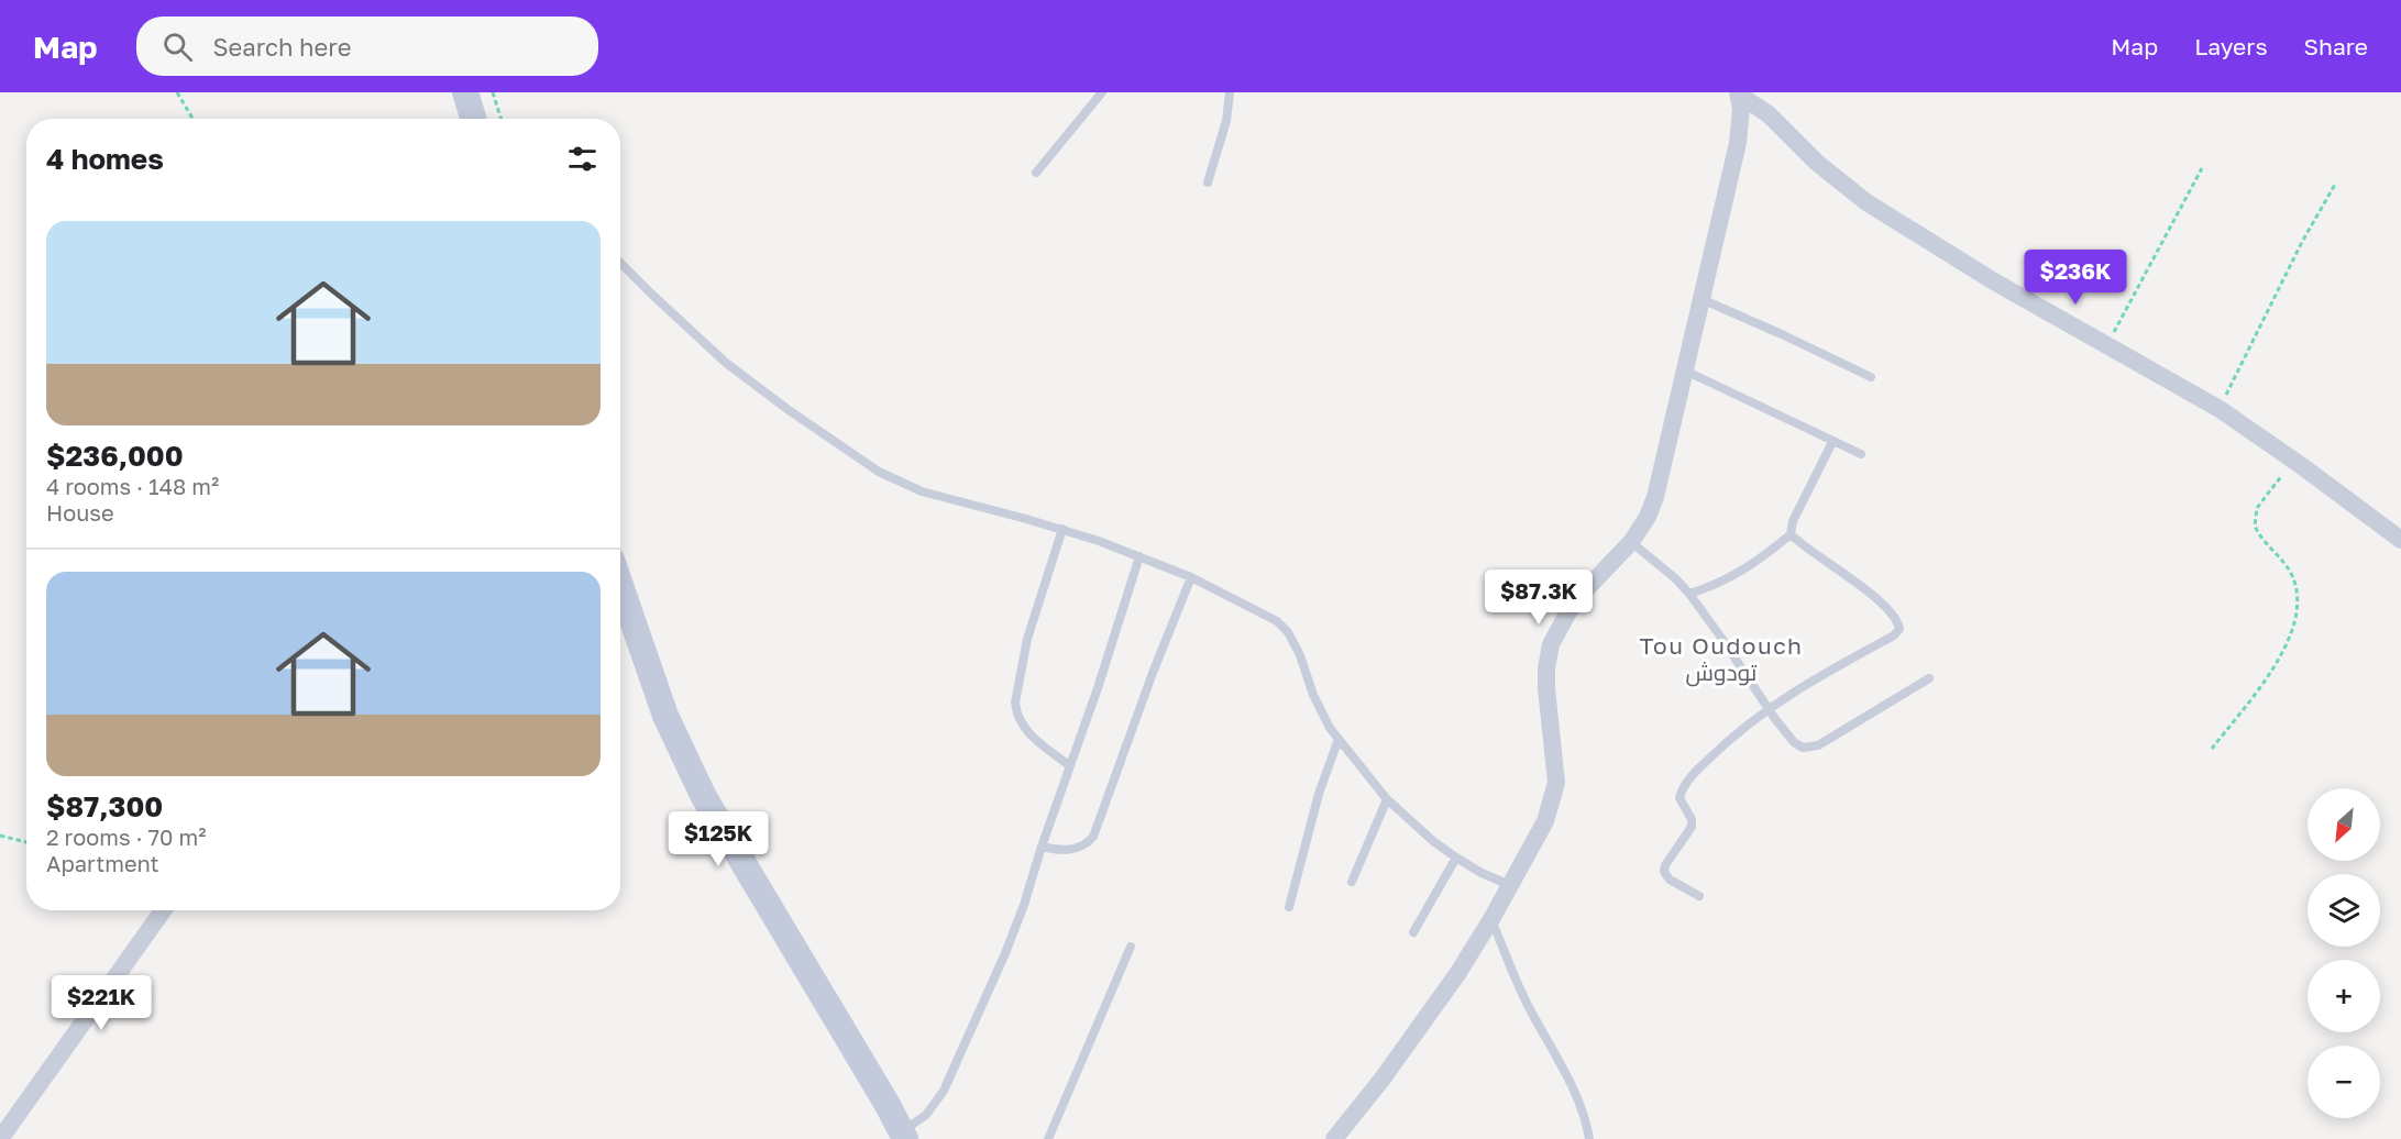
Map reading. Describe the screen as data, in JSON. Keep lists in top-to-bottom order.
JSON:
{
  "districts": ["Tou Oudouch تودوش"],
  "north": "bottom left",
  "page": {
    "header": "Map",
    "search": "Search here",
    "nav": ["Map", "Layers", "Share"],
    "heading": "4 homes",
    "list": [
      {
        "name": "$236,000",
        "note": "4 rooms · 148 m² · House"
      },
      {
        "name": "$87,300",
        "note": "2 rooms · 70 m² · Apartment"
      }
    ],
    "price": [
      "$236K",
      "$87.3K",
      "$125K",
      "$221K"
    ],
    "map_buttons": ["+", "−"]
  }
}
